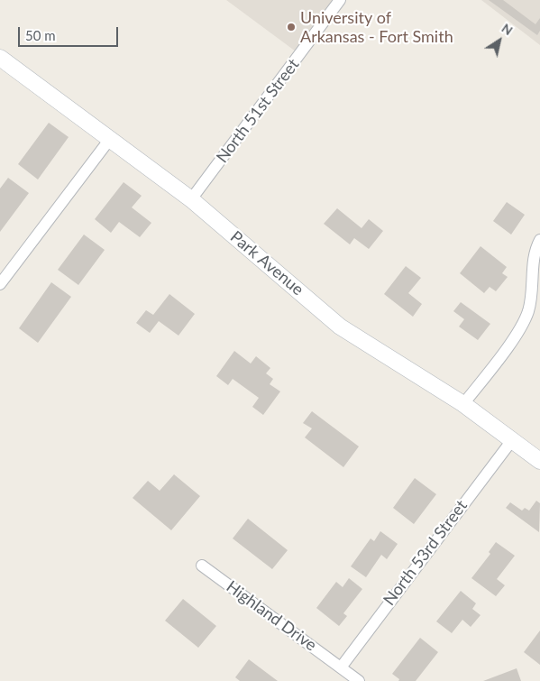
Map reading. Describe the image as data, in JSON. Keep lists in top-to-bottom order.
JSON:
{
  "streets": {
    "street": [
      "North 51st Street",
      "Park Avenue",
      "North 53rd Street",
      "Highland Drive"
    ]
  },
  "crossings": [
    ["North 51st Street", "Park Avenue"],
    ["Park Avenue", "North 53rd Street"],
    ["North 53rd Street", "Highland Drive"]
  ],
  "places": ["University of Arkansas - Fort Smith"],
  "scale_bar": "50 m",
  "north": "top right"
}
